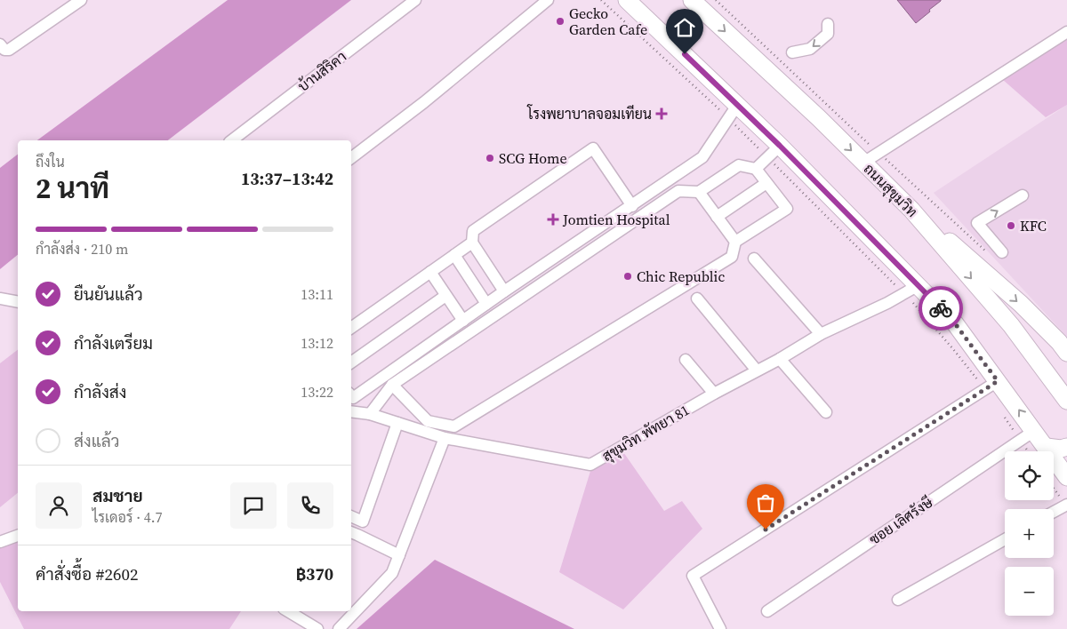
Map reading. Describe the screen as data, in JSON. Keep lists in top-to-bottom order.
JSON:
{
  "streets": {
    "highway": ["ถนนสุขุมวิท"],
    "street": ["บ้านสิริคา", "สุขุมวิท พัทยา 81", "ซอย เลิศรังษี"]
  },
  "places": {
    "other": [
      "Gecko Garden Cafe",
      "SCG Home",
      "KFC",
      "Chic Republic"
    ],
    "health": ["โรงพยาบาลจอมเทียน", "Jomtien Hospital"]
  },
  "page": {
    "heading": ["2 นาที", "ถึงใน", "13:37–13:42"],
    "panel": [
      "สมชาย",
      "ไรเดอร์ · 4.7",
      "คำสั่งซื้อ #2602",
      "฿370"
    ],
    "bar": "กำลังส่ง · 210 m",
    "list": [
      ["ยืนยันแล้ว", "13:11"],
      ["กำลังเตรียม", "13:12"],
      ["กำลังส่ง", "13:22"],
      "ส่งแล้ว"
    ],
    "map_buttons": ["+", "−"]
  }
}
